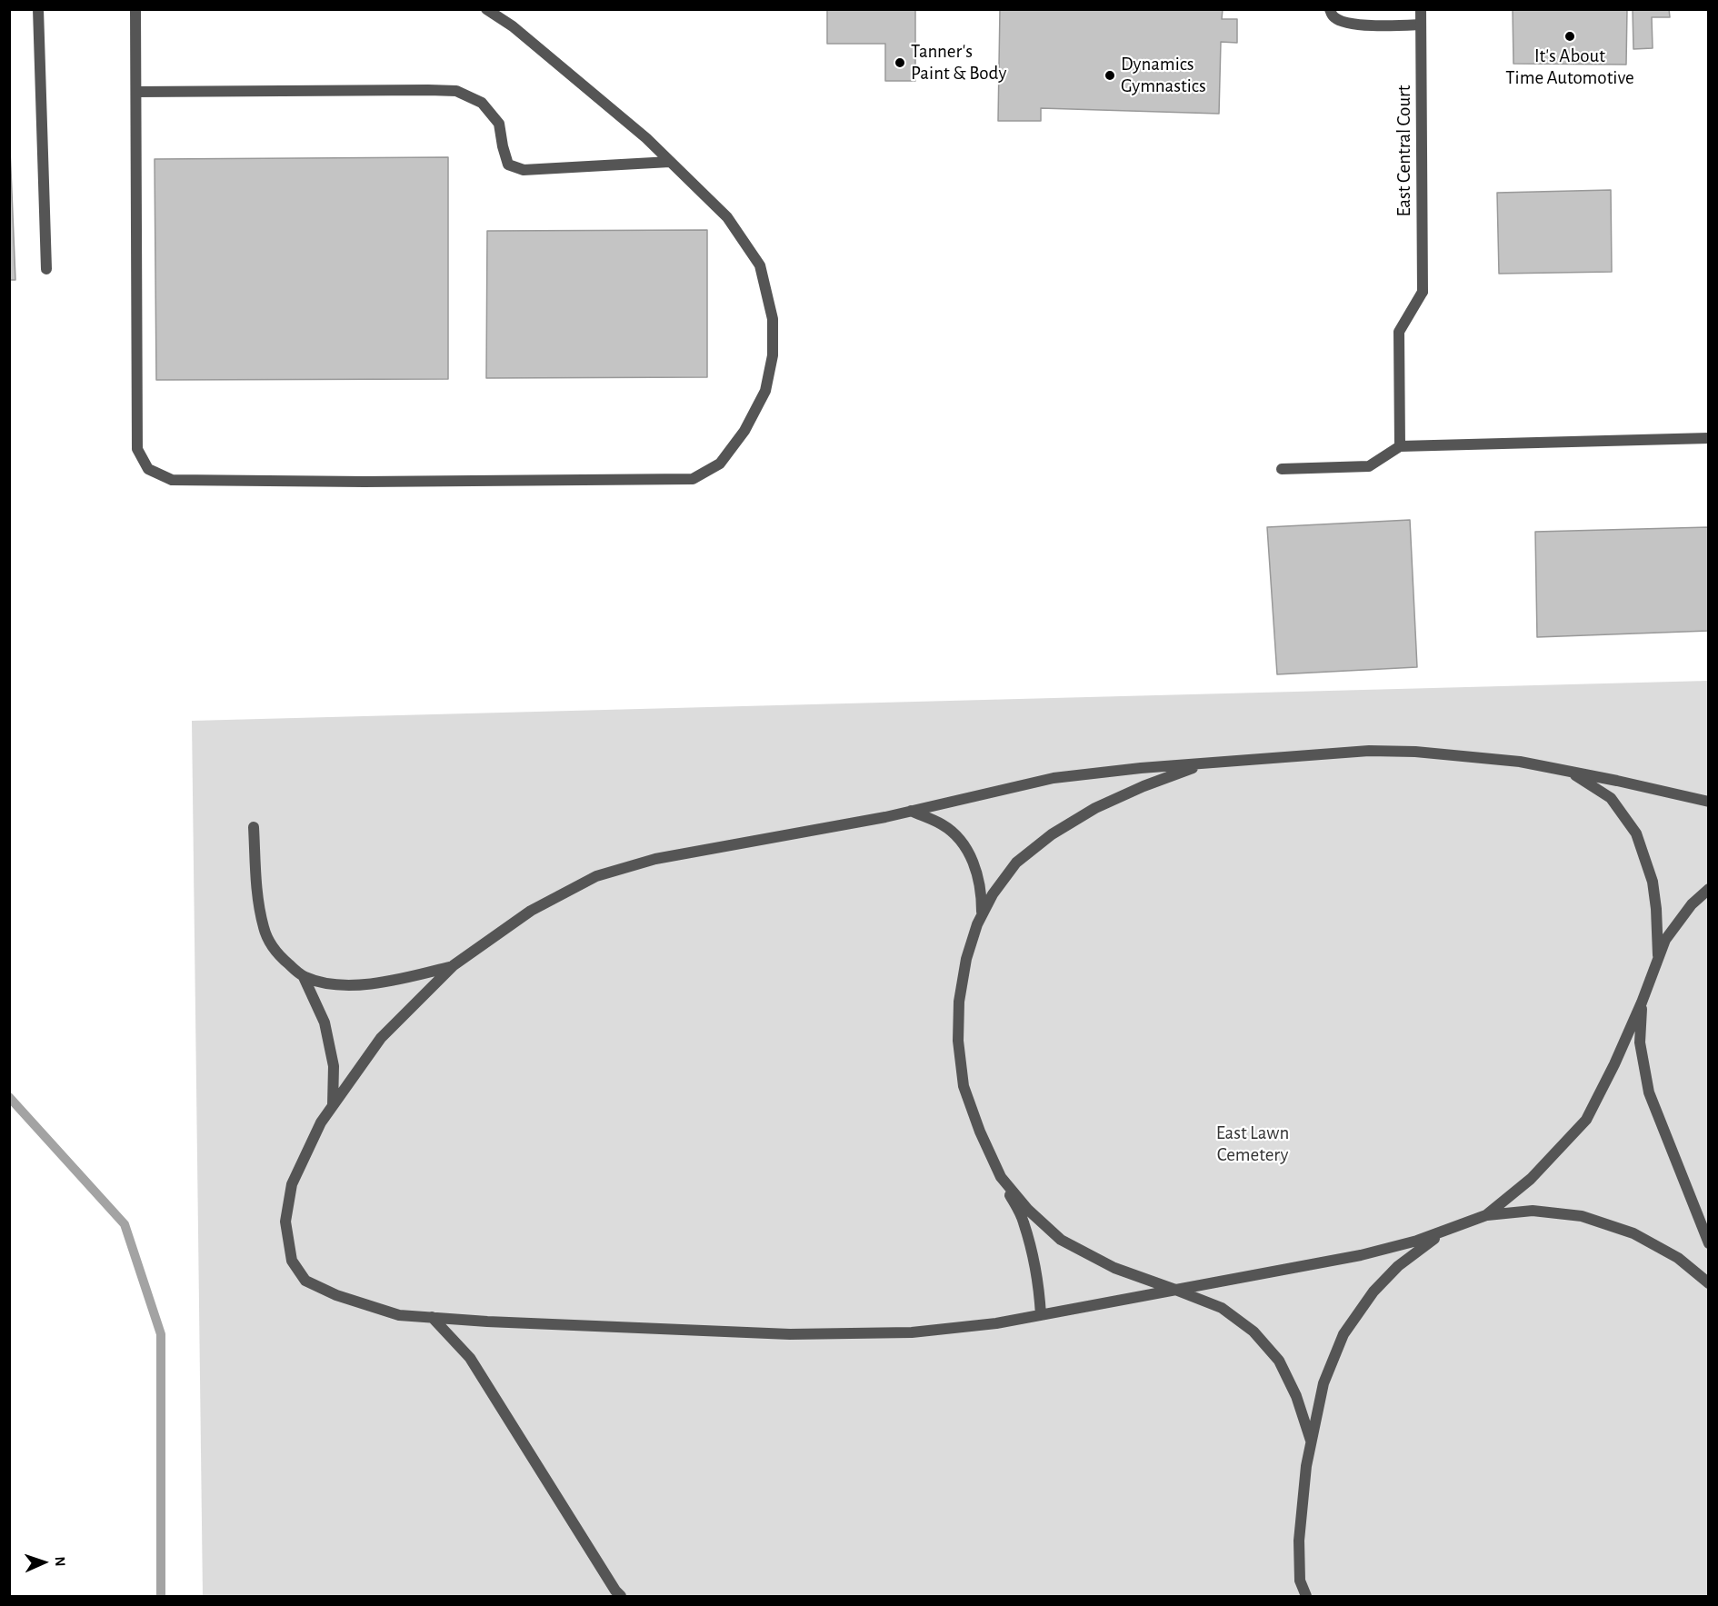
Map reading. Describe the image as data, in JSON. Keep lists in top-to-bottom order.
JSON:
{
  "streets": {
    "street": ["East Central Court"]
  },
  "parks": ["East Lawn Cemetery"],
  "places": ["It's About Time Automotive", "Tanner's Paint & Body", "Dynamics Gymnastics"],
  "north": "right"
}
